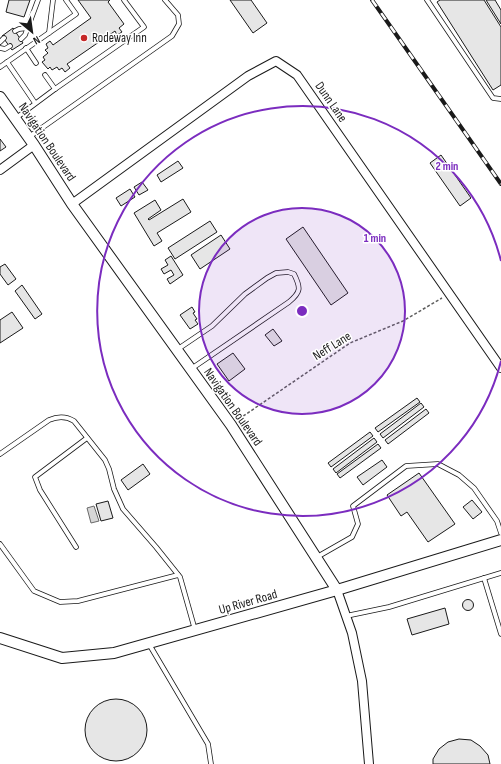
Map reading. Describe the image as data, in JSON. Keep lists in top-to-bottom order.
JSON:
{
  "streets": {
    "street": ["Dunn Lane", "Navigation Boulevard", "Up River Road"],
    "path": ["Neff Lane"]
  },
  "crossings": [
    ["Dunn Lane", "Navigation Boulevard"],
    ["Dunn Lane", "Neff Lane"],
    ["Navigation Boulevard", "Neff Lane"],
    ["Navigation Boulevard", "Up River Road"]
  ],
  "places": ["Rodeway Inn"],
  "north": "bottom right",
  "rings": ["2 min", "1 min"]
}
